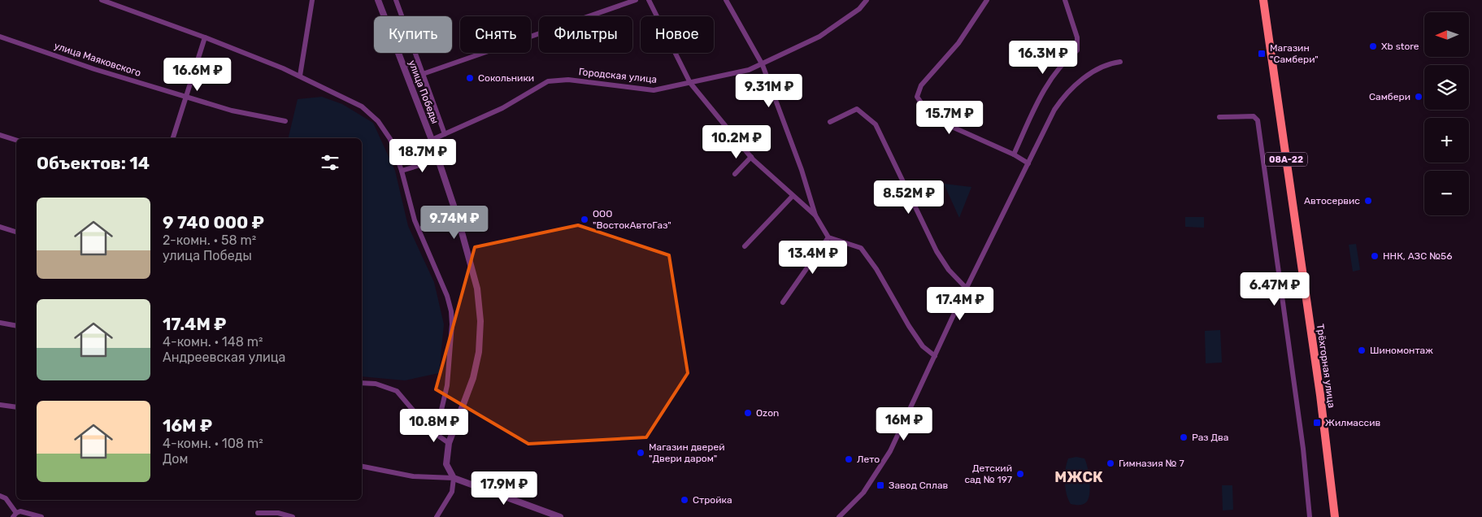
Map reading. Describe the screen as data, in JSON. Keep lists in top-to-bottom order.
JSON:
{
  "streets": {
    "highway": ["08А-22", "Трёхгорная улица"],
    "street": ["улица Маяковского", "Городская улица", "улица Победы"]
  },
  "crossings": [
    ["Городская улица", "улица Победы"]
  ],
  "districts": ["МЖСК"],
  "places": {
    "other": [
      "Xb store",
      "Сокольники",
      "Самбери",
      "Автосервис",
      "ООО \"ВостокАвтоГаз\"",
      "ННК, АЗС №56",
      "Шиномонтаж",
      "Ozon",
      "Раз Два",
      "Магазин дверей \"Двери даром\"",
      "Лето",
      "Гимназия № 7",
      "Детский сад № 197",
      "Стройка"
    ],
    "transit": ["Магазин \"Самбери\"", "Жилмассив", "Завод Сплав"]
  },
  "north": "left",
  "page": {
    "map_buttons": ["+", "−"],
    "chip": [
      "Купить",
      "Снять",
      "Фильтры",
      "Новое"
    ],
    "price": [
      "16.3M ₽",
      "16.6M ₽",
      "9.31M ₽",
      "15.7M ₽",
      "10.2M ₽",
      "18.7M ₽",
      "8.52M ₽",
      "9.74M ₽",
      "13.4M ₽",
      "6.47M ₽",
      "17.4M ₽",
      "16M ₽",
      "10.8M ₽",
      "17.9M ₽"
    ],
    "heading": "Объектов: 14",
    "list": [
      {
        "name": "9 740 000 ₽",
        "note": "2-комн. · 58 m² · улица Победы"
      },
      {
        "name": "17.4M ₽",
        "note": "4-комн. · 148 m² · Андреевская улица"
      },
      {
        "name": "16M ₽",
        "note": "4-комн. · 108 m² · Дом"
      }
    ]
  }
}
